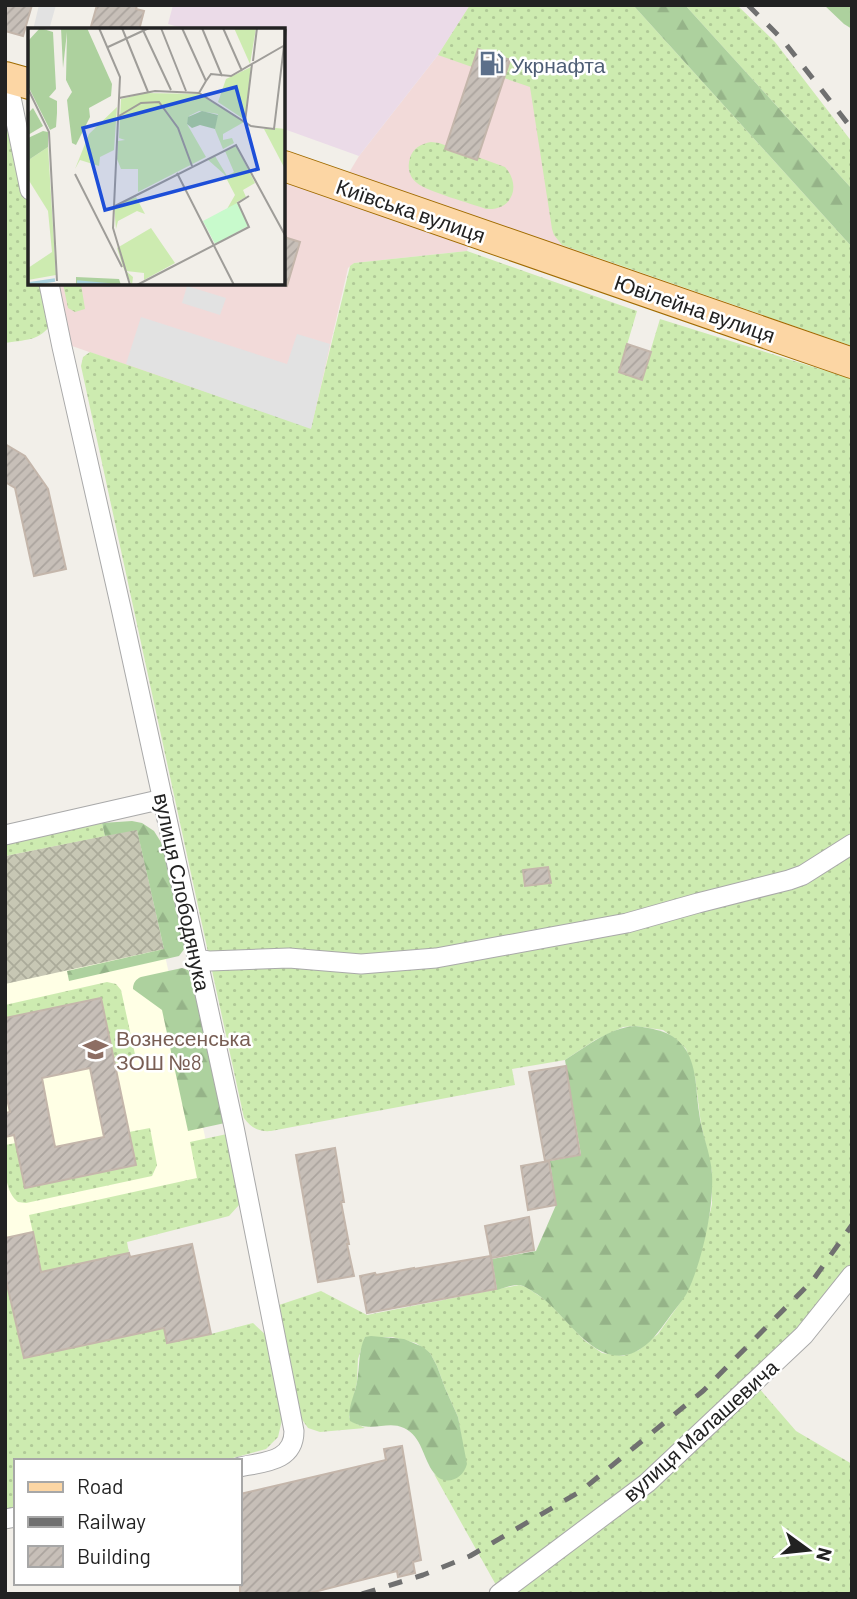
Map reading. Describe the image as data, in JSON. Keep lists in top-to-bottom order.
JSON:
{
  "streets": {
    "main road": ["Київська вулиця", "Ювілейна вулиця"],
    "street": ["вулиця Слободянука", "вулиця Малашевича"]
  },
  "crossings": [
    ["Київська вулиця", "Ювілейна вулиця"]
  ],
  "places": {
    "fuel station": ["Укрнафта"],
    "school or university": ["Вознесенська ЗОШ №8"]
  },
  "legend": ["Road", "Railway", "Building"],
  "north": "right"
}
